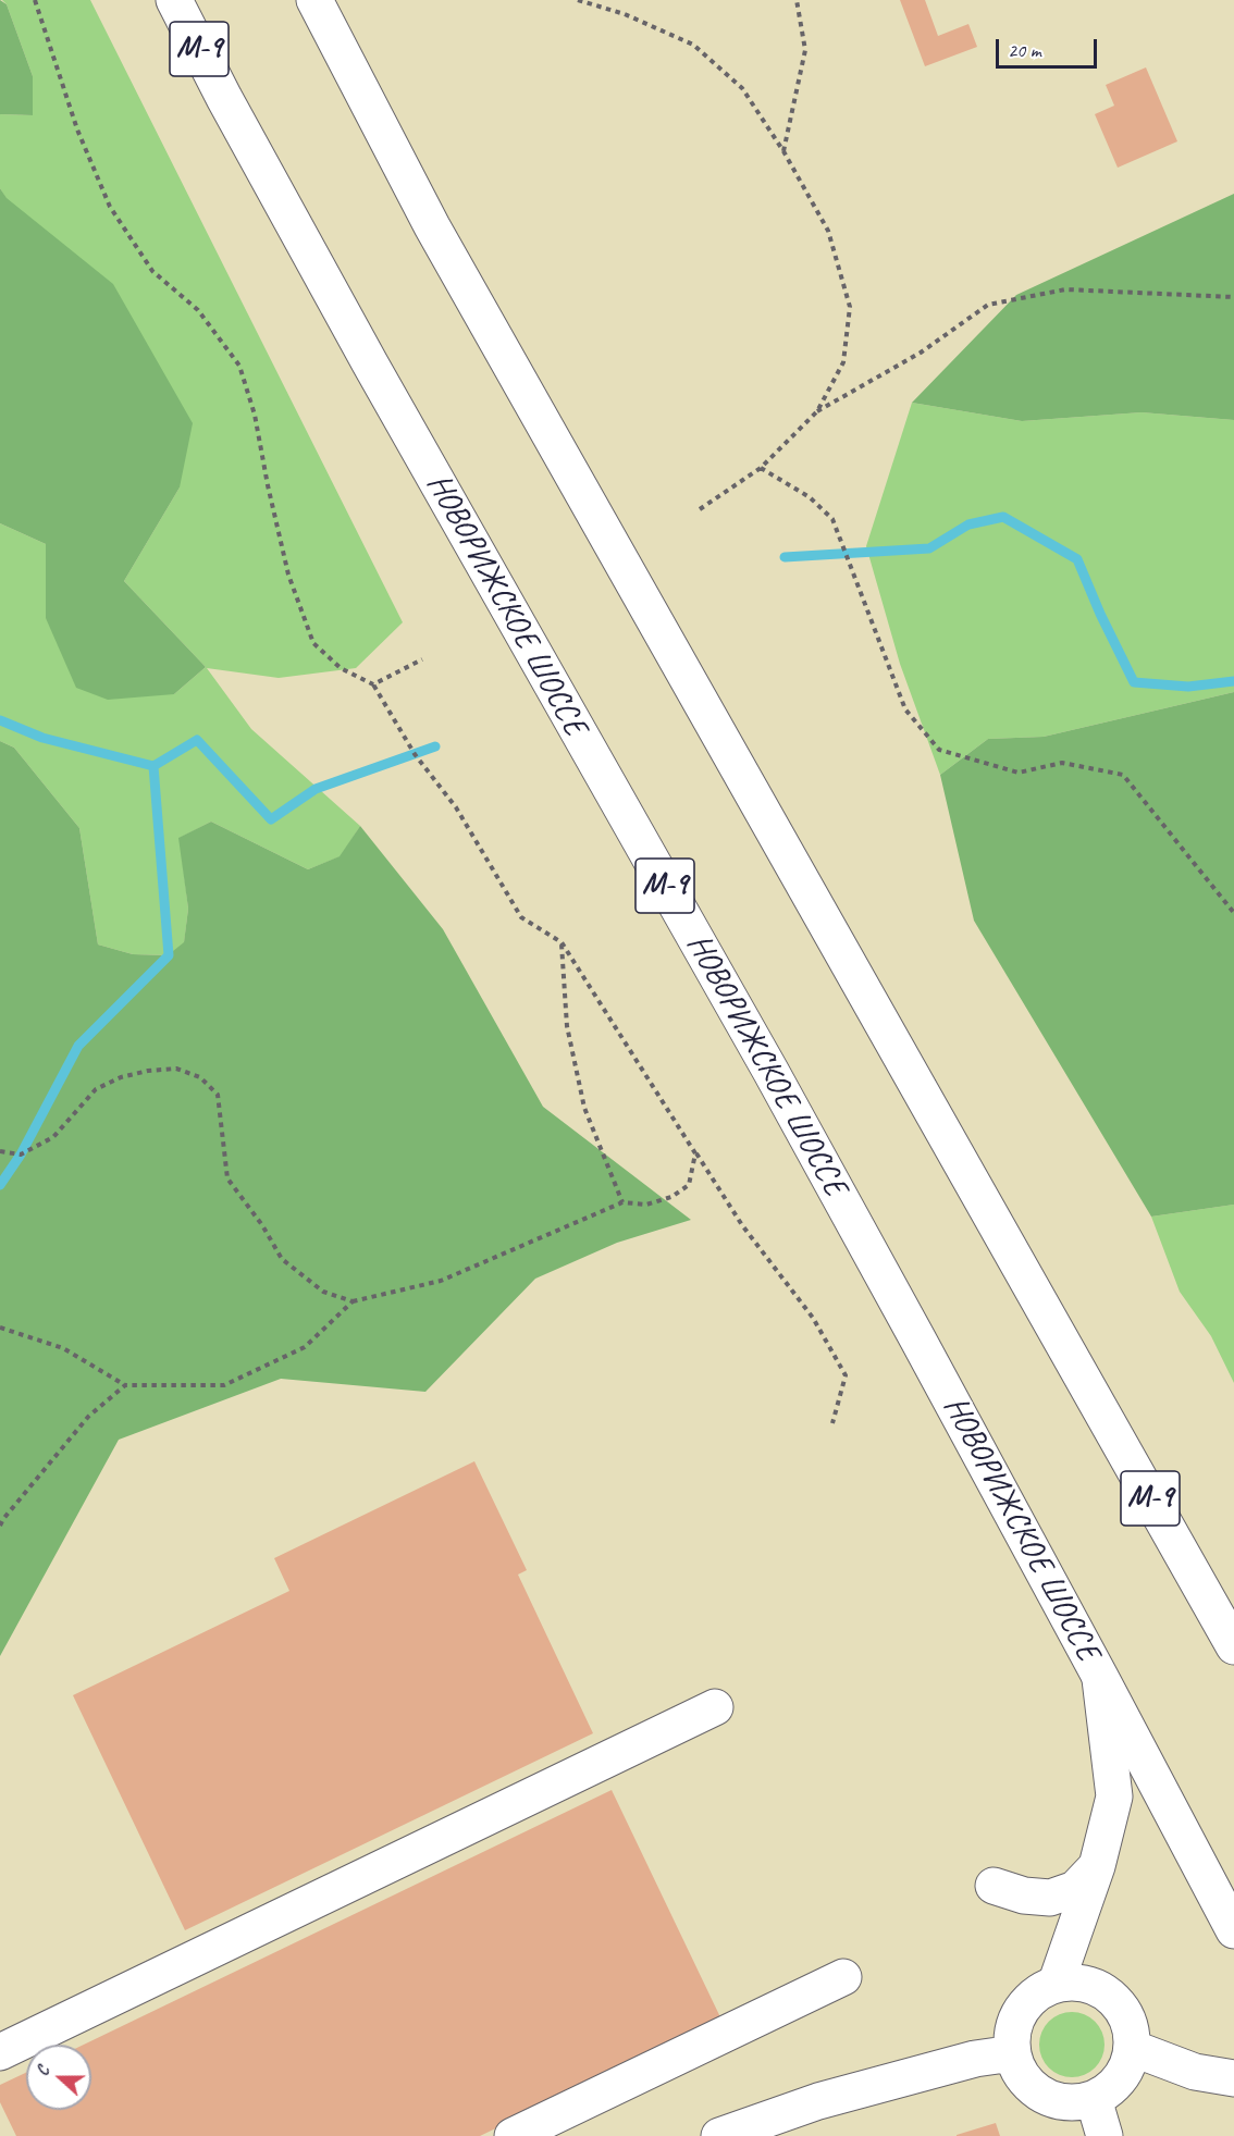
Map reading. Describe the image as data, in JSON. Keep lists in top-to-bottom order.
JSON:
{
  "streets": {
    "main road": ["М-9", "НОВОРИЖСКОЕ ШОССЕ"]
  },
  "scale_bar": "20 m",
  "north": "left"
}
